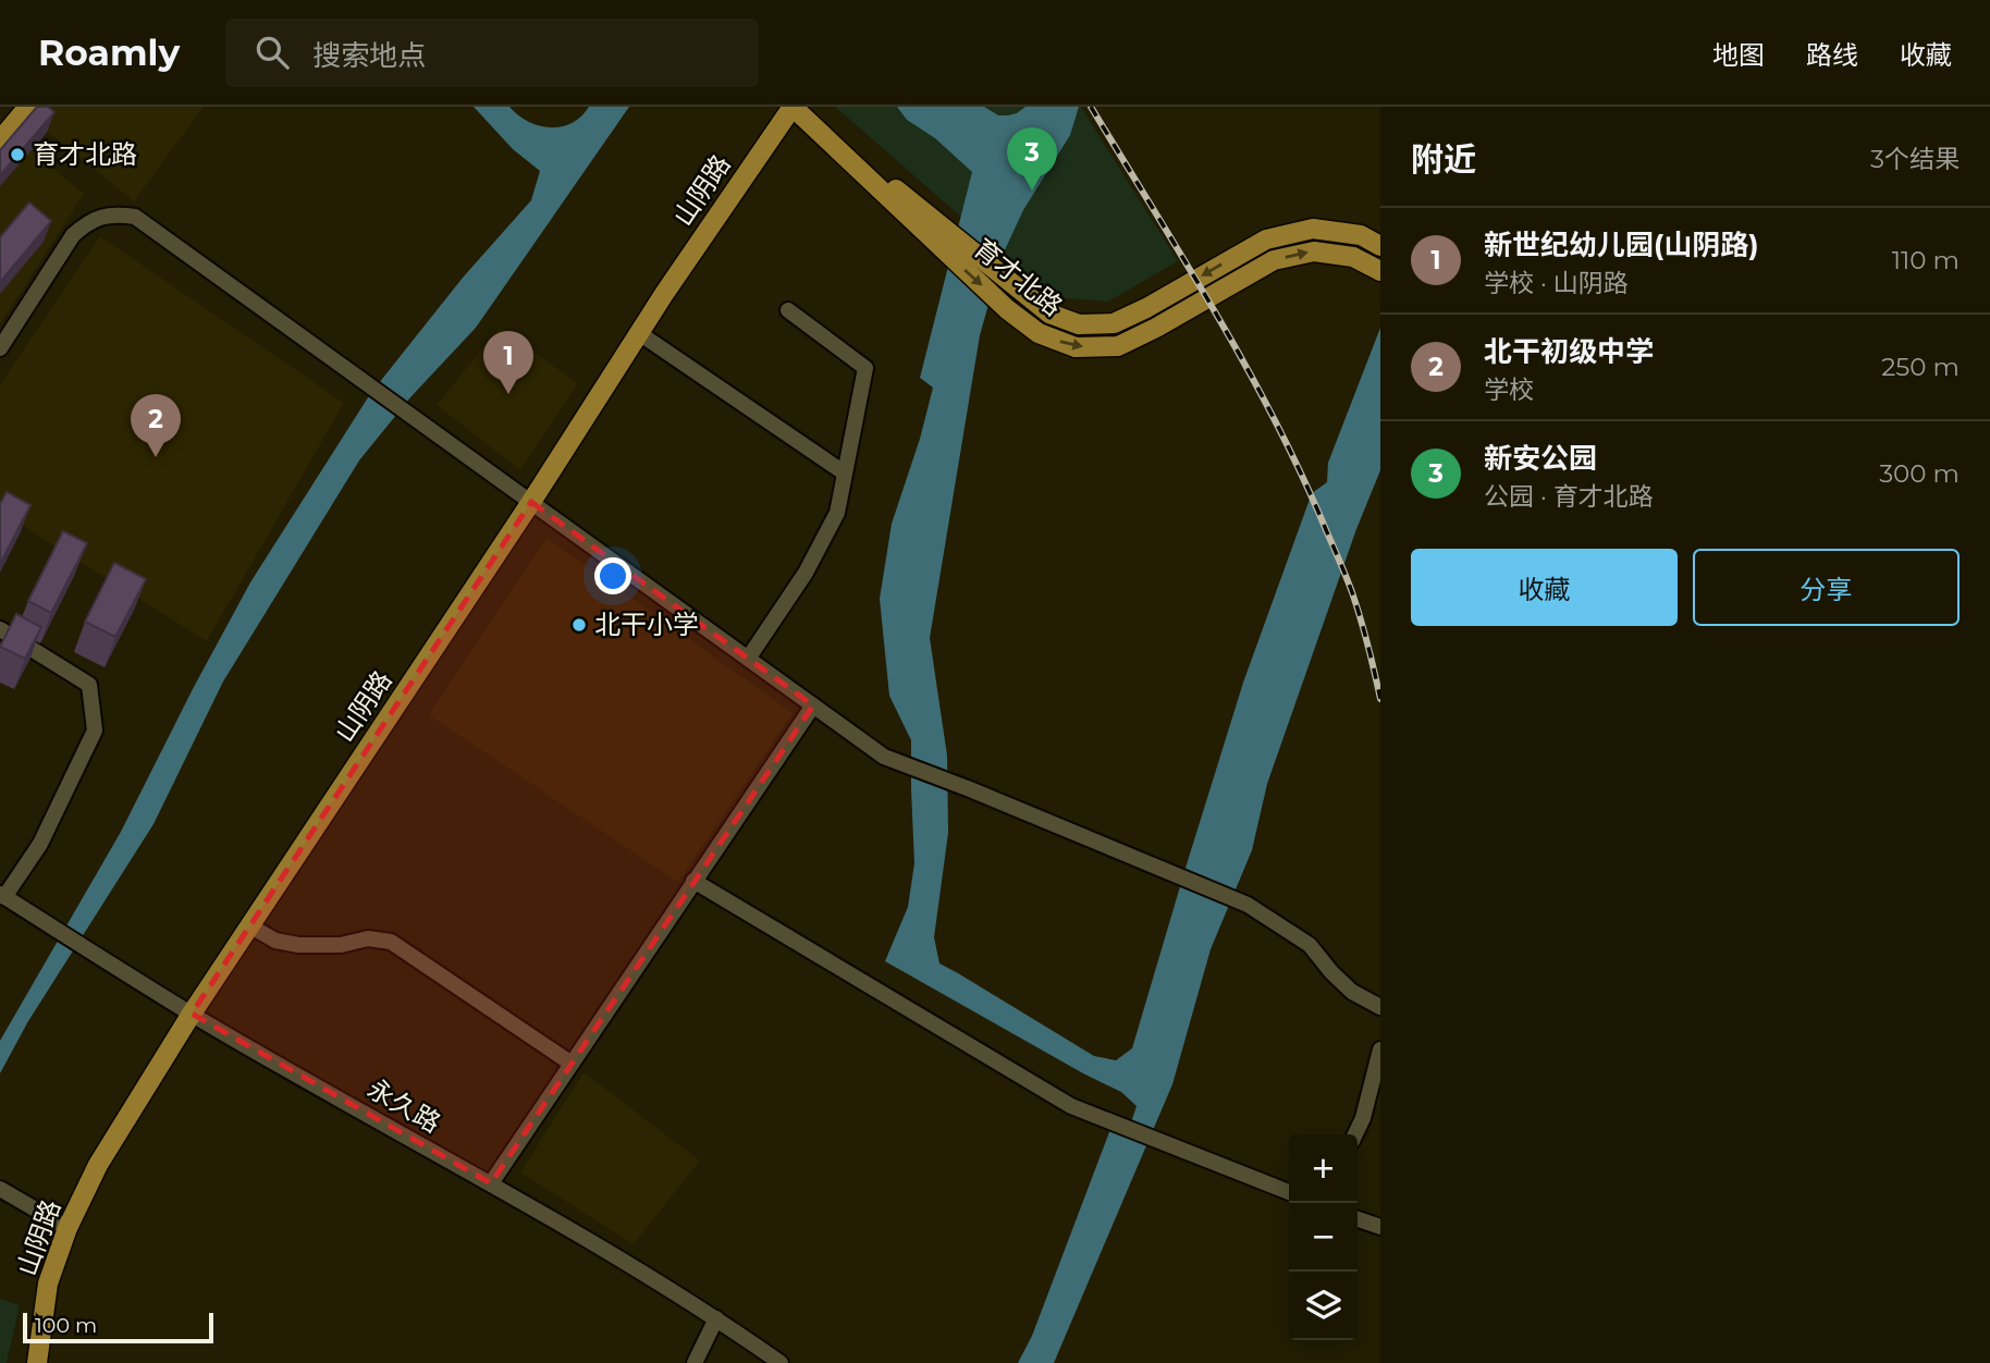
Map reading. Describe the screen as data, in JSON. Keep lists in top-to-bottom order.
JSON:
{
  "streets": {
    "main road": ["山阴路", "育才北路"],
    "street": ["永久路"]
  },
  "crossings": [
    ["山阴路", "育才北路"],
    ["山阴路", "永久路"]
  ],
  "places": ["育才北路", "北干小学"],
  "scale_bar": "100 m",
  "page": {
    "header": "Roamly",
    "search": "搜索地点",
    "nav": ["地图", "路线", "收藏"],
    "heading": ["附近", "3个结果"],
    "pins": ["3", "1", "2"],
    "list": [
      {
        "mark": "1",
        "name": "新世纪幼儿园(山阴路)",
        "note": "学校 · 山阴路",
        "value": "110 m"
      },
      {
        "mark": "2",
        "name": "北干初级中学",
        "note": "学校",
        "value": "250 m"
      },
      {
        "mark": "3",
        "name": "新安公园",
        "note": "公园 · 育才北路",
        "value": "300 m"
      }
    ],
    "buttons": ["收藏", "分享"],
    "map_buttons": ["+", "−"],
    "scale": "100 m"
  }
}
